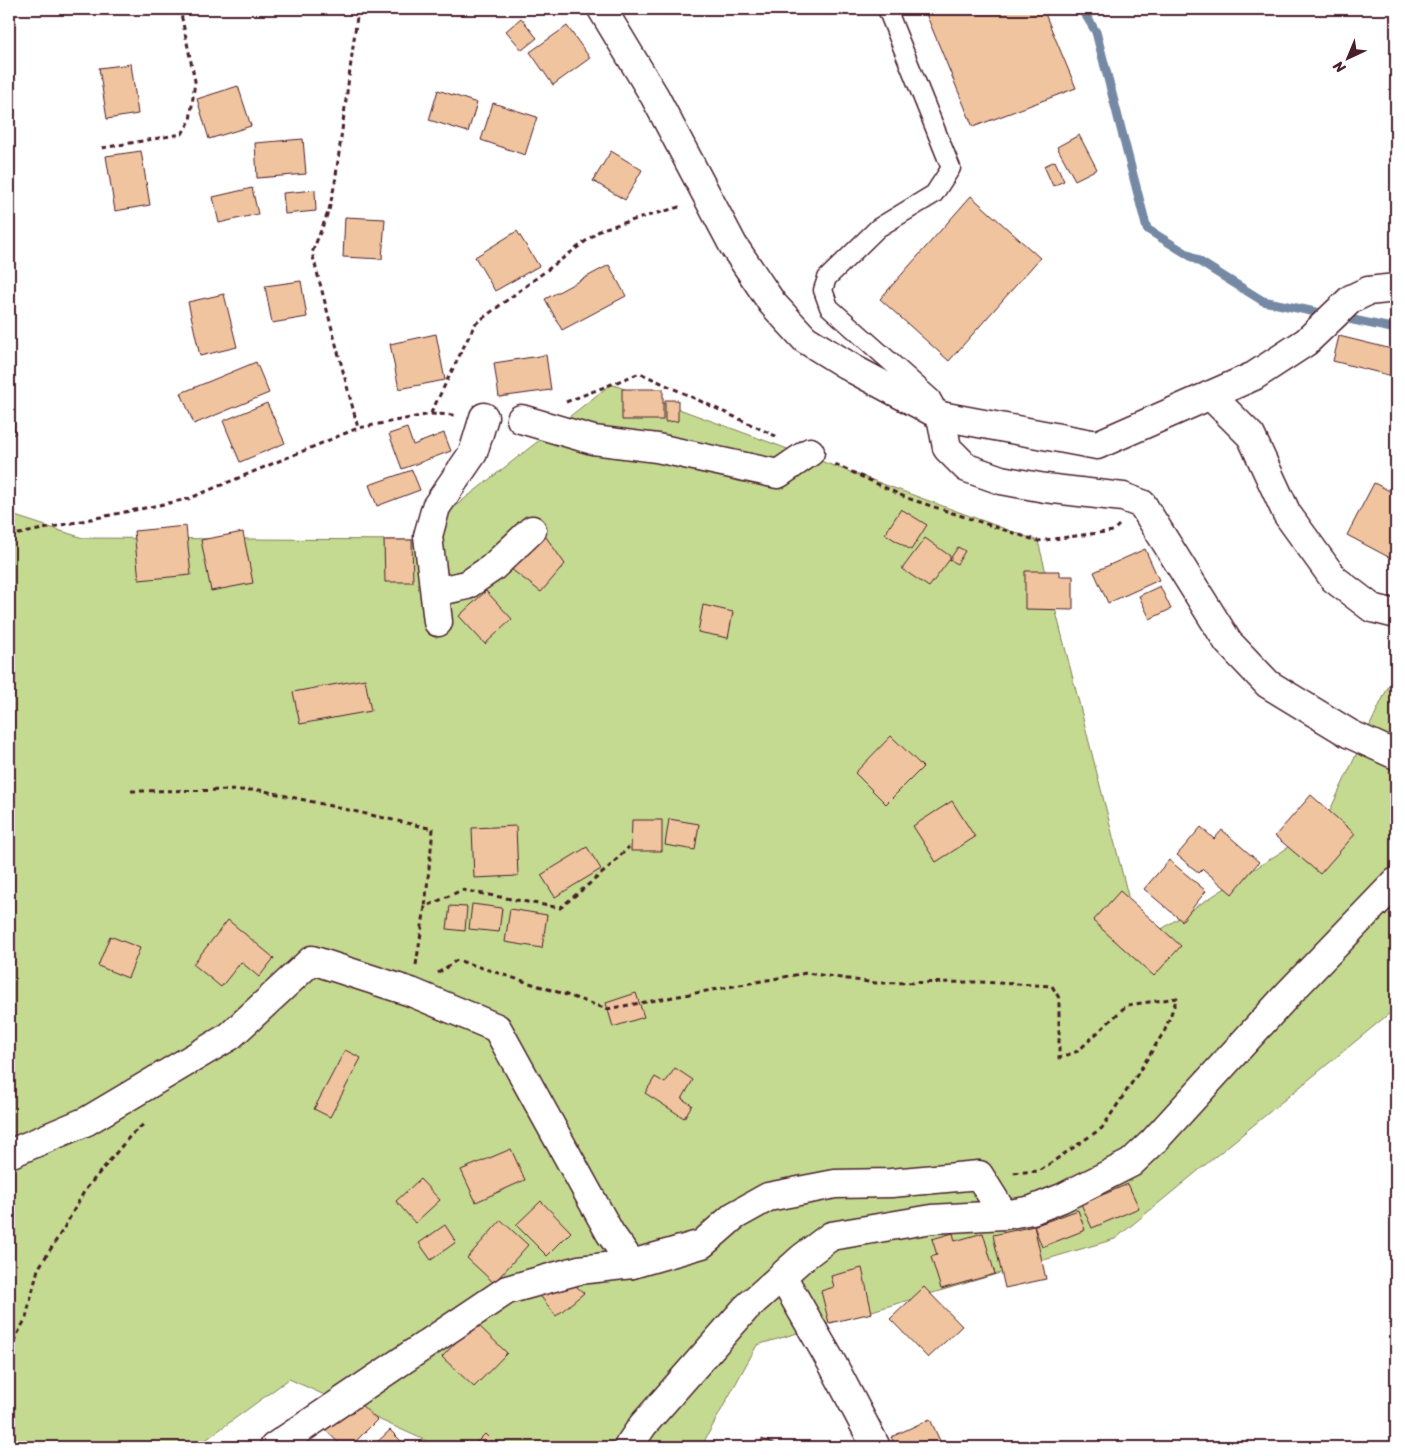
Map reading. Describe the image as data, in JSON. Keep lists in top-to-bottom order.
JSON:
{
  "north": "bottom left"
}
